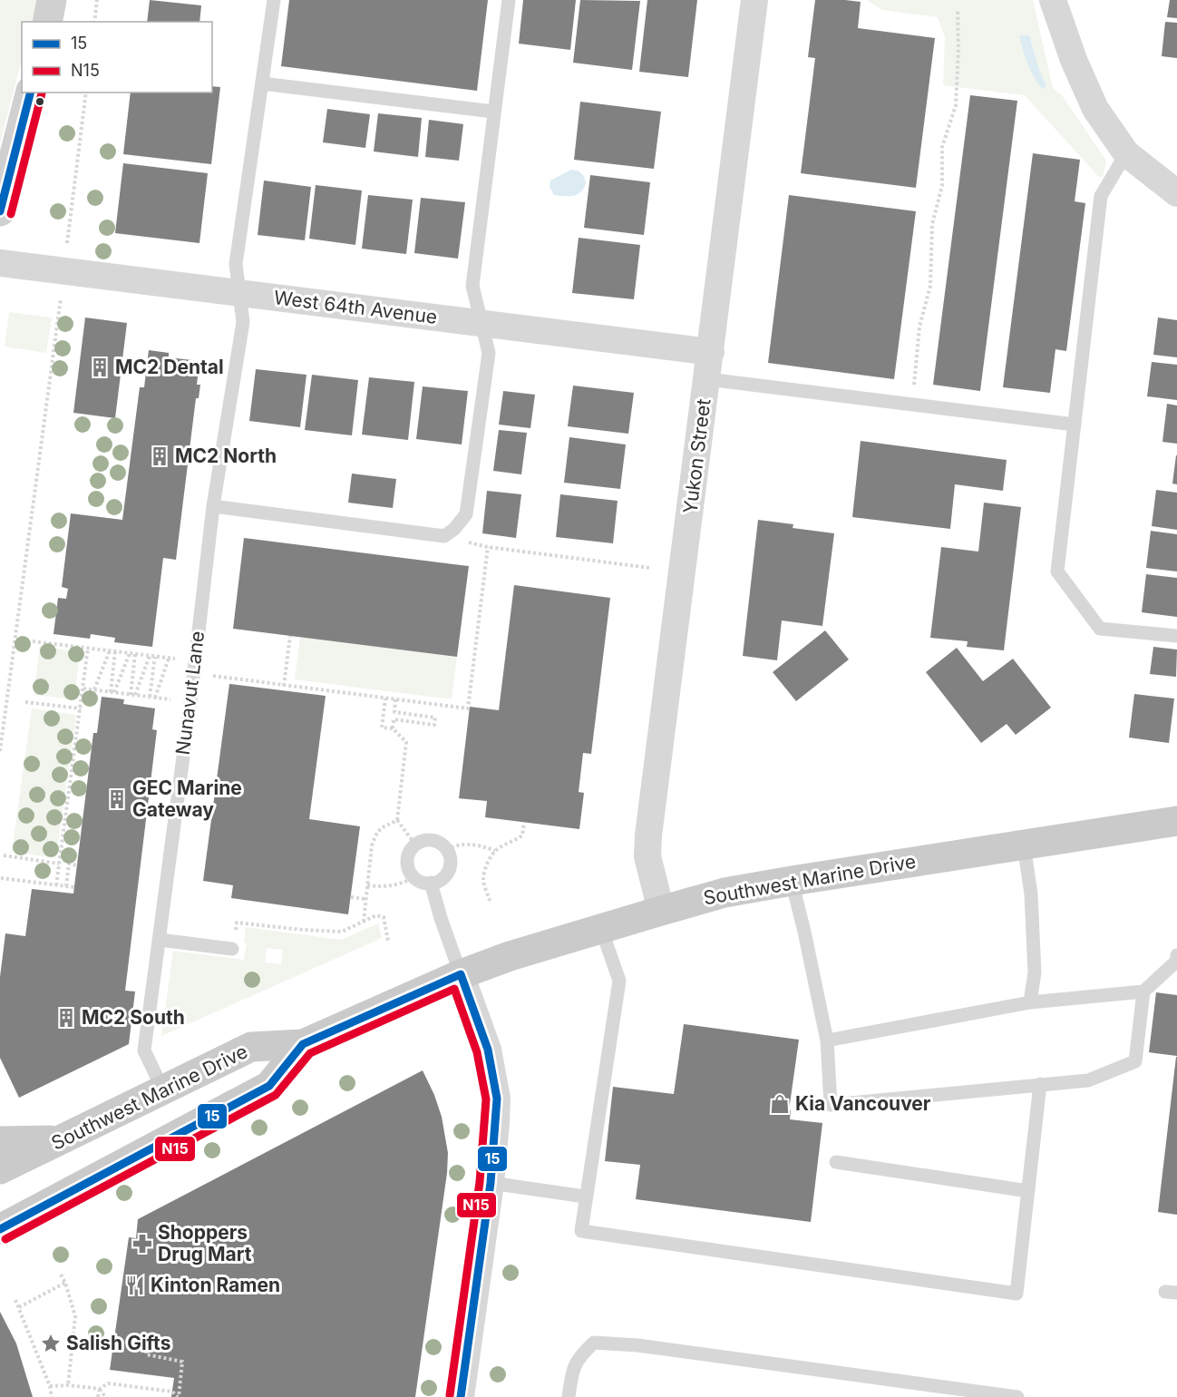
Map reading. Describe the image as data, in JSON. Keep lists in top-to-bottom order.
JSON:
{
  "streets": {
    "main road": ["Southwest Marine Drive"],
    "street": ["West 64th Avenue", "Yukon Street"],
    "lane": ["Nunavut Lane"]
  },
  "crossings": [
    ["West 64th Avenue", "Yukon Street"],
    ["West 64th Avenue", "Nunavut Lane"],
    ["Yukon Street", "Southwest Marine Drive"],
    ["Nunavut Lane", "Southwest Marine Drive"]
  ],
  "places": {
    "building": [
      "MC2 Dental",
      "MC2 North",
      "GEC Marine Gateway",
      "MC2 South"
    ],
    "shop": ["Kia Vancouver"],
    "pharmacy": ["Shoppers Drug Mart"],
    "restaurant": ["Kinton Ramen"],
    "place": ["Salish Gifts"]
  },
  "lines": ["transit line 15", "transit line N15"],
  "legend": ["15", "N15"]
}
